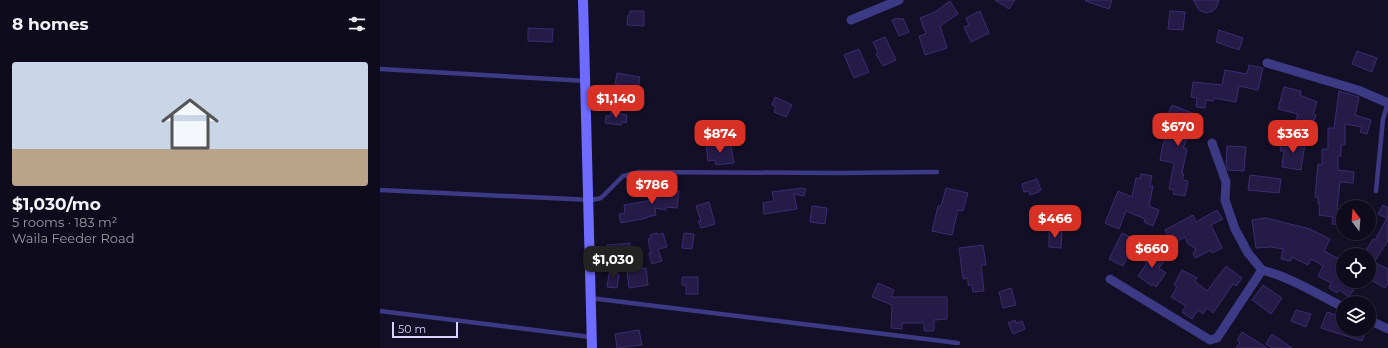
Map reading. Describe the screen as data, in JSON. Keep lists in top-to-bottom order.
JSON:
{
  "scale_bar": "50 m",
  "north": "top",
  "page": {
    "heading": "8 homes",
    "list": [
      {
        "name": "$1,030/mo",
        "note": "5 rooms · 183 m² · Waila Feeder Road"
      }
    ],
    "price": [
      "$1,140",
      "$670",
      "$874",
      "$363",
      "$786",
      "$466",
      "$660",
      "$1,030"
    ],
    "scale": "50 m"
  }
}
